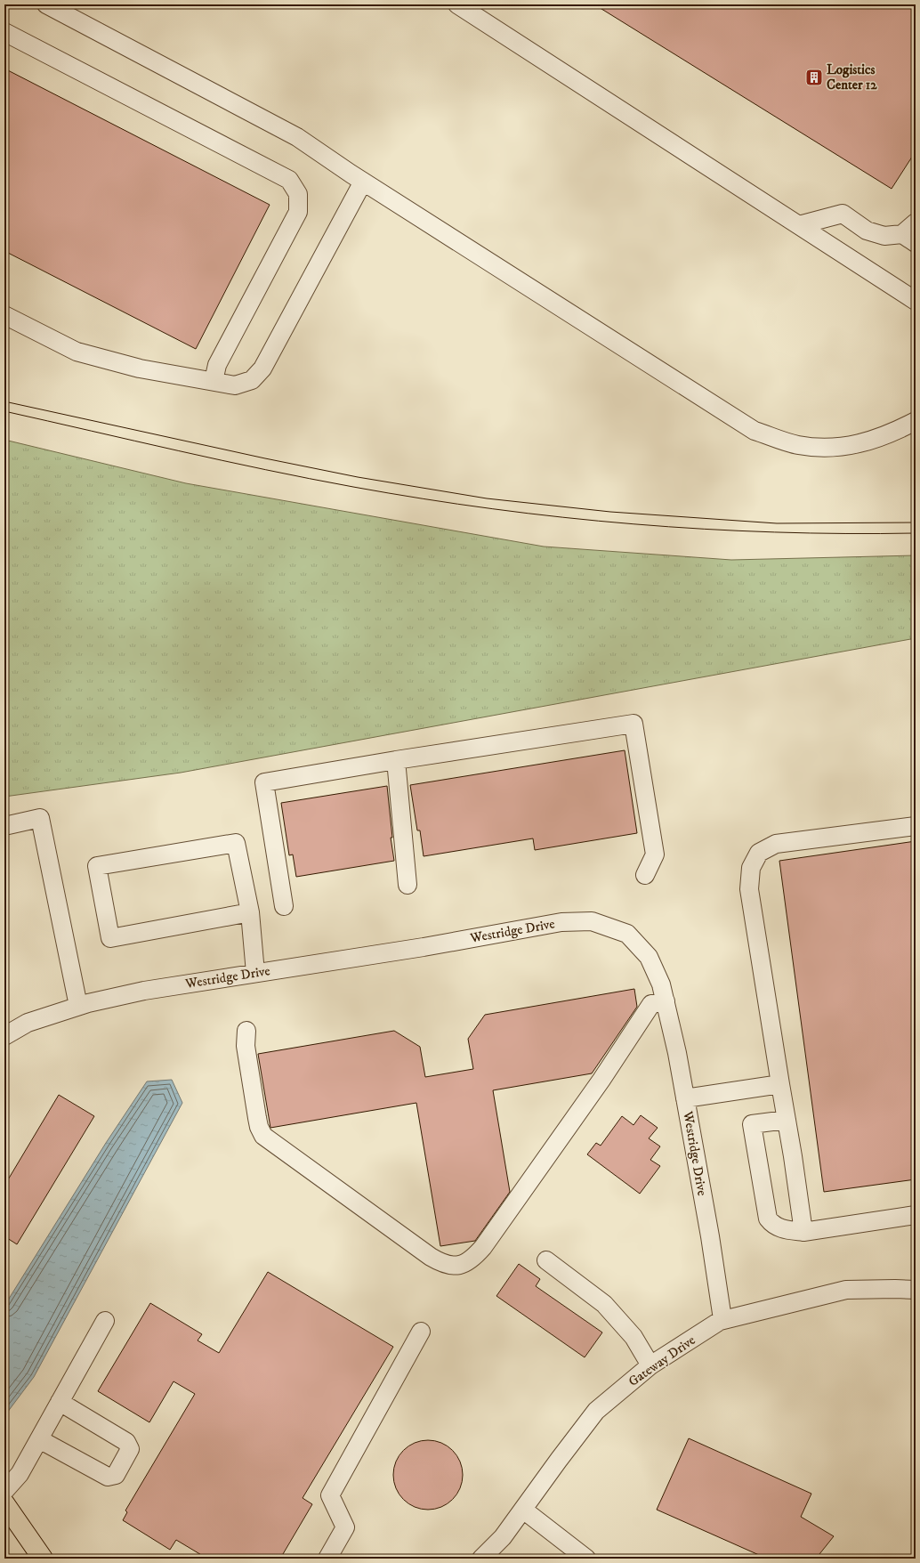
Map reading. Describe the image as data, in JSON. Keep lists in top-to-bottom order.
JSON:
{
  "streets": {
    "street": ["Westridge Drive", "Gateway Drive"]
  },
  "crossings": [
    ["Westridge Drive", "Gateway Drive"]
  ],
  "places": {
    "building": ["Logistics Center 12"]
  }
}
